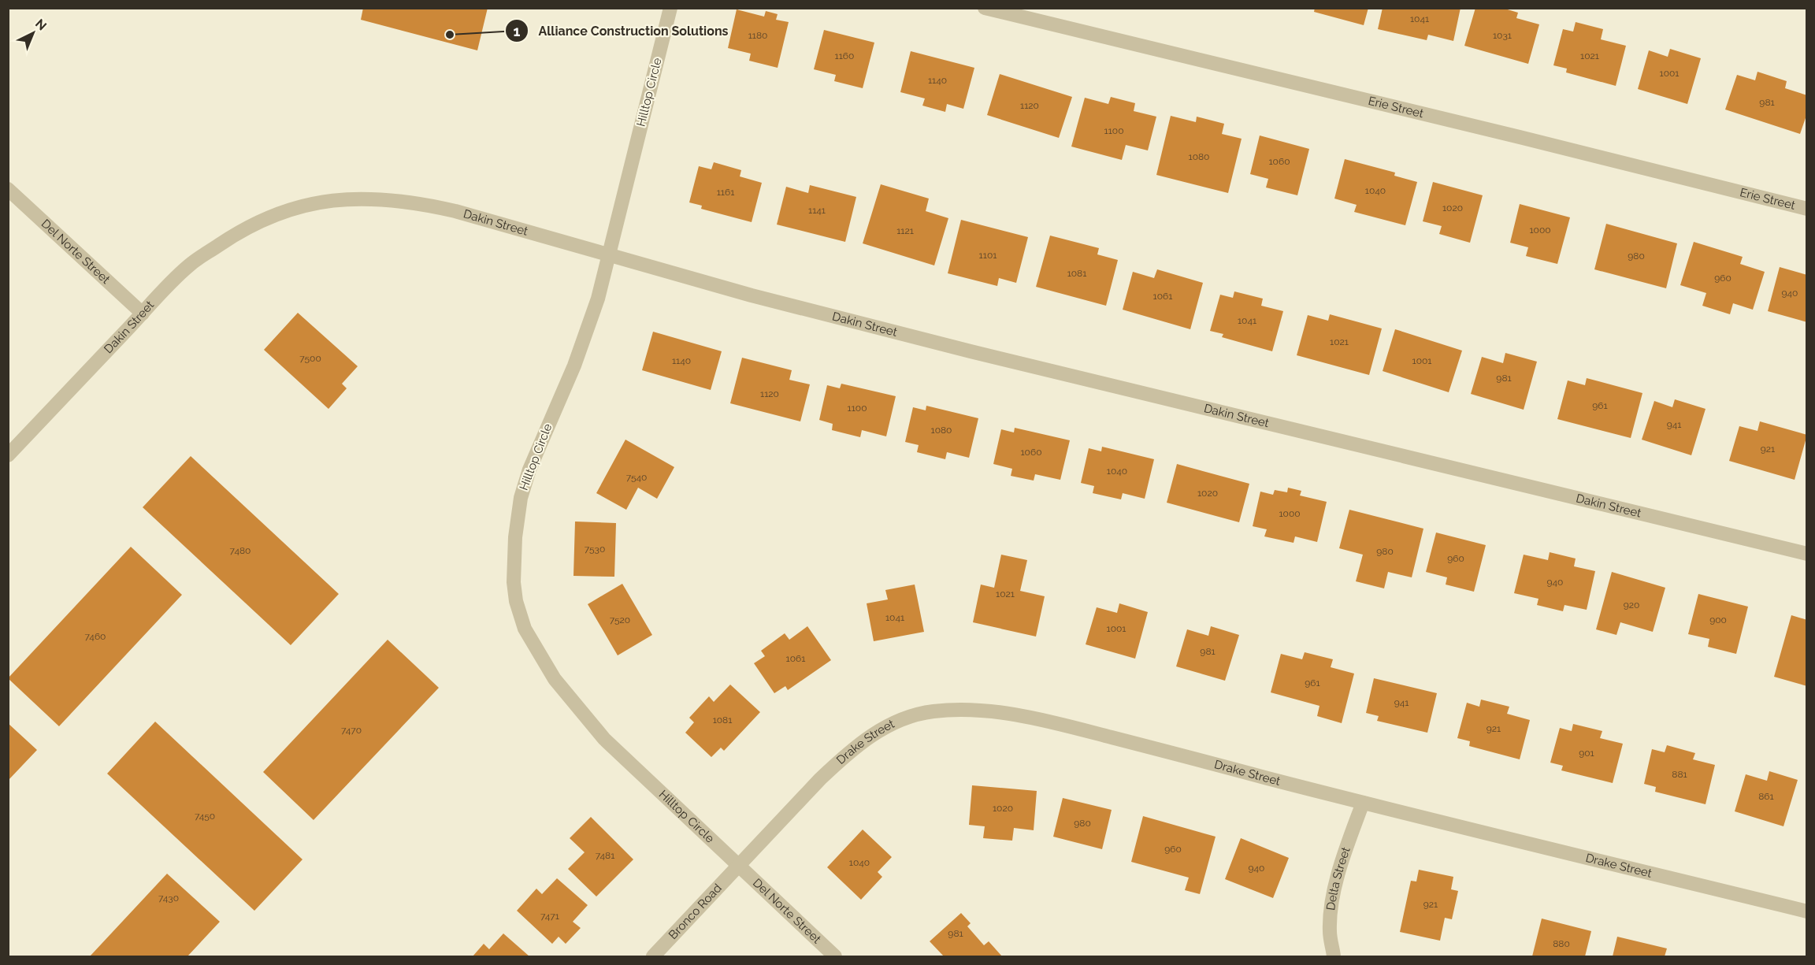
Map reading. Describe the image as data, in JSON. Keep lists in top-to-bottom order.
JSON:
{
  "streets": {
    "street": [
      "Hilltop Circle",
      "Erie Street",
      "Dakin Street",
      "Del Norte Street",
      "Drake Street",
      "Delta Street",
      "Bronco Road"
    ]
  },
  "crossings": [
    ["Hilltop Circle", "Dakin Street"],
    ["Hilltop Circle", "Del Norte Street"],
    ["Hilltop Circle", "Drake Street"],
    ["Hilltop Circle", "Bronco Road"],
    ["Dakin Street", "Del Norte Street"],
    ["Del Norte Street", "Drake Street"],
    ["Del Norte Street", "Bronco Road"],
    ["Drake Street", "Delta Street"],
    ["Drake Street", "Bronco Road"]
  ],
  "places": ["Alliance Construction Solutions"],
  "house_numbers": [
    "1041",
    "1180",
    "1031",
    "1160",
    "1021",
    "1001",
    "1140",
    "981",
    "1120",
    "1100",
    "1080",
    "1060",
    "1040",
    "1161",
    "1020",
    "1141",
    "1000",
    "1121",
    "1101",
    "980",
    "1081",
    "960",
    "940",
    "1061",
    "1041",
    "1021",
    "7500",
    "1140",
    "1001",
    "981",
    "1120",
    "961",
    "1100",
    "941",
    "1080",
    "921",
    "1060",
    "1040",
    "7540",
    "1020",
    "1000",
    "7530",
    "7480",
    "980",
    "960",
    "940",
    "1021",
    "920",
    "1041",
    "7520",
    "900",
    "1001",
    "7460",
    "981",
    "1061",
    "961",
    "941",
    "1081",
    "921",
    "7470",
    "901",
    "881",
    "861",
    "1020",
    "7450",
    "980",
    "960",
    "7481",
    "1040",
    "940",
    "7430",
    "921",
    "7471",
    "981",
    "880"
  ],
  "north": "top right"
}
